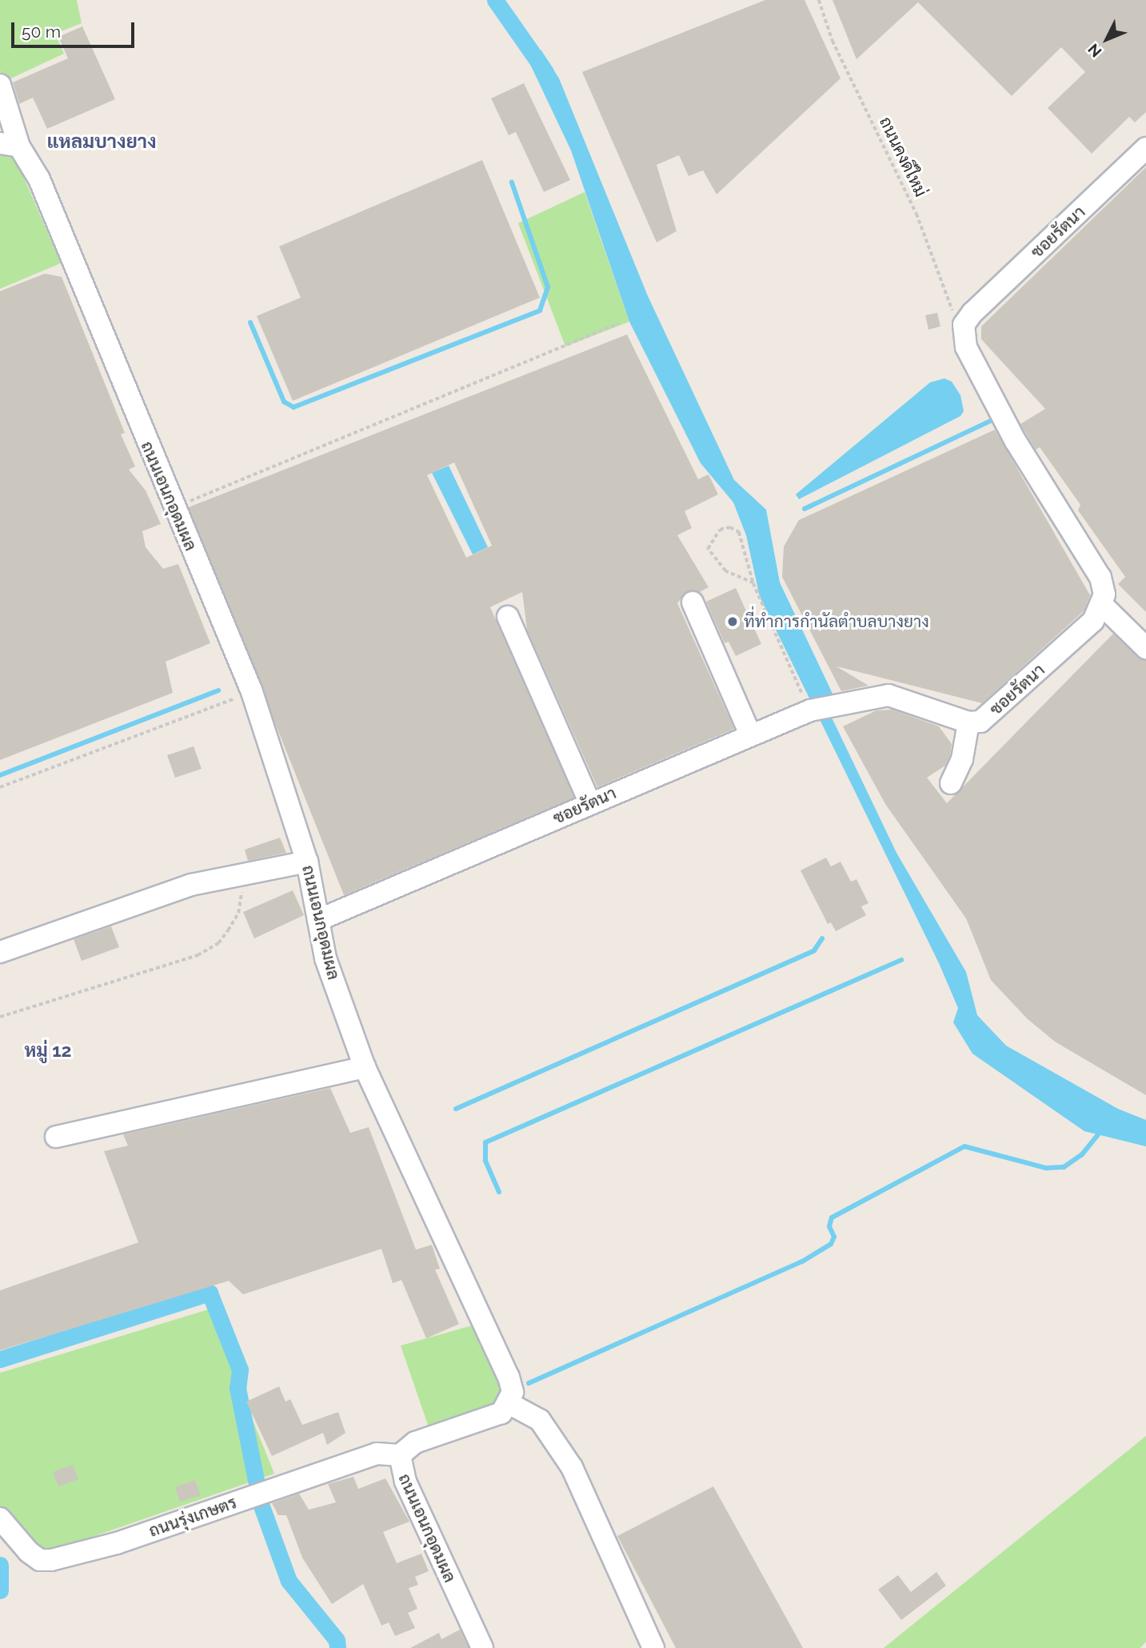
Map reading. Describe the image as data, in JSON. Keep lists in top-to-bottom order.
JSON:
{
  "streets": {
    "street": ["ซอยรัตนา", "ถนนเอนกอุดมผล", "ถนนรุ่งเกษตร"],
    "path": ["ถนนคงดีใหม่"]
  },
  "crossings": [
    ["ถนนคงดีใหม่", "ซอยรัตนา"],
    ["ซอยรัตนา", "ถนนเอนกอุดมผล"],
    ["ถนนเอนกอุดมผล", "ถนนรุ่งเกษตร"]
  ],
  "districts": ["แหลมบางยาง", "หมู่ 12"],
  "places": ["ที่ทำการกำนัลตำบลบางยาง"],
  "scale_bar": "50 m",
  "north": "bottom left"
}
